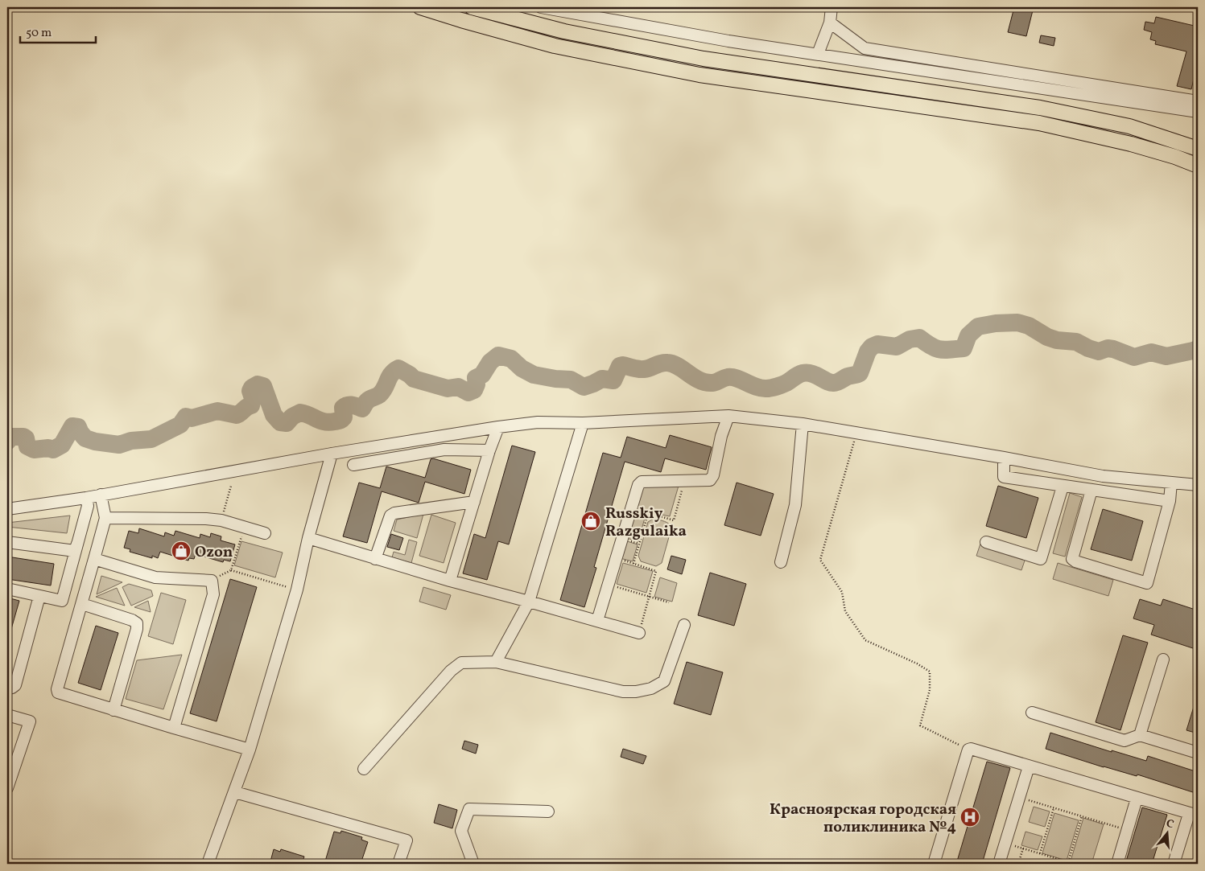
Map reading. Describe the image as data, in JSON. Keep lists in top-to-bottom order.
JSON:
{
  "places": {
    "shop": ["Russkiy Razgulaika", "Ozon"],
    "hospital": ["Красноярская городская поликлиника №4"]
  },
  "scale_bar": "50 m",
  "north": "top"
}
